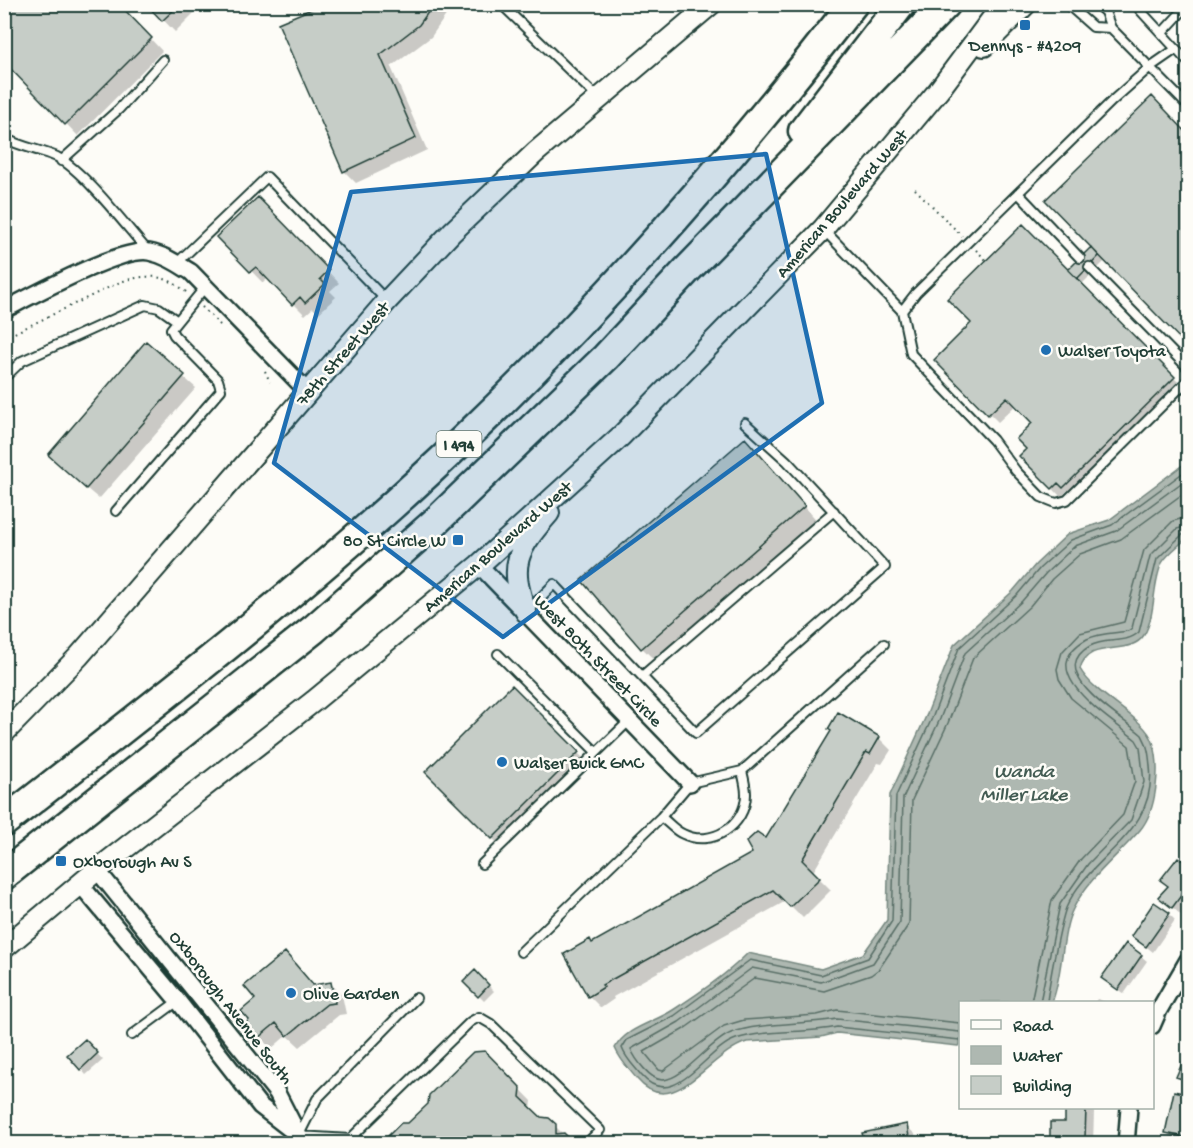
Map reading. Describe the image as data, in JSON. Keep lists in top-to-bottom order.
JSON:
{
  "streets": {
    "highway": ["I 494"],
    "street": [
      "American Boulevard West",
      "78th Street West",
      "West 80th Street Circle",
      "Oxborough Avenue South"
    ]
  },
  "crossings": [
    ["American Boulevard West", "West 80th Street Circle"],
    ["American Boulevard West", "Oxborough Avenue South"]
  ],
  "water": ["Wanda Miller Lake"],
  "places": {
    "transit": ["Dennys - #4209", "80 St Circle W", "Oxborough Av S"],
    "other": ["Walser Toyota", "Walser Buick GMC", "Olive Garden"]
  },
  "legend": ["Road", "Water", "Building"]
}
